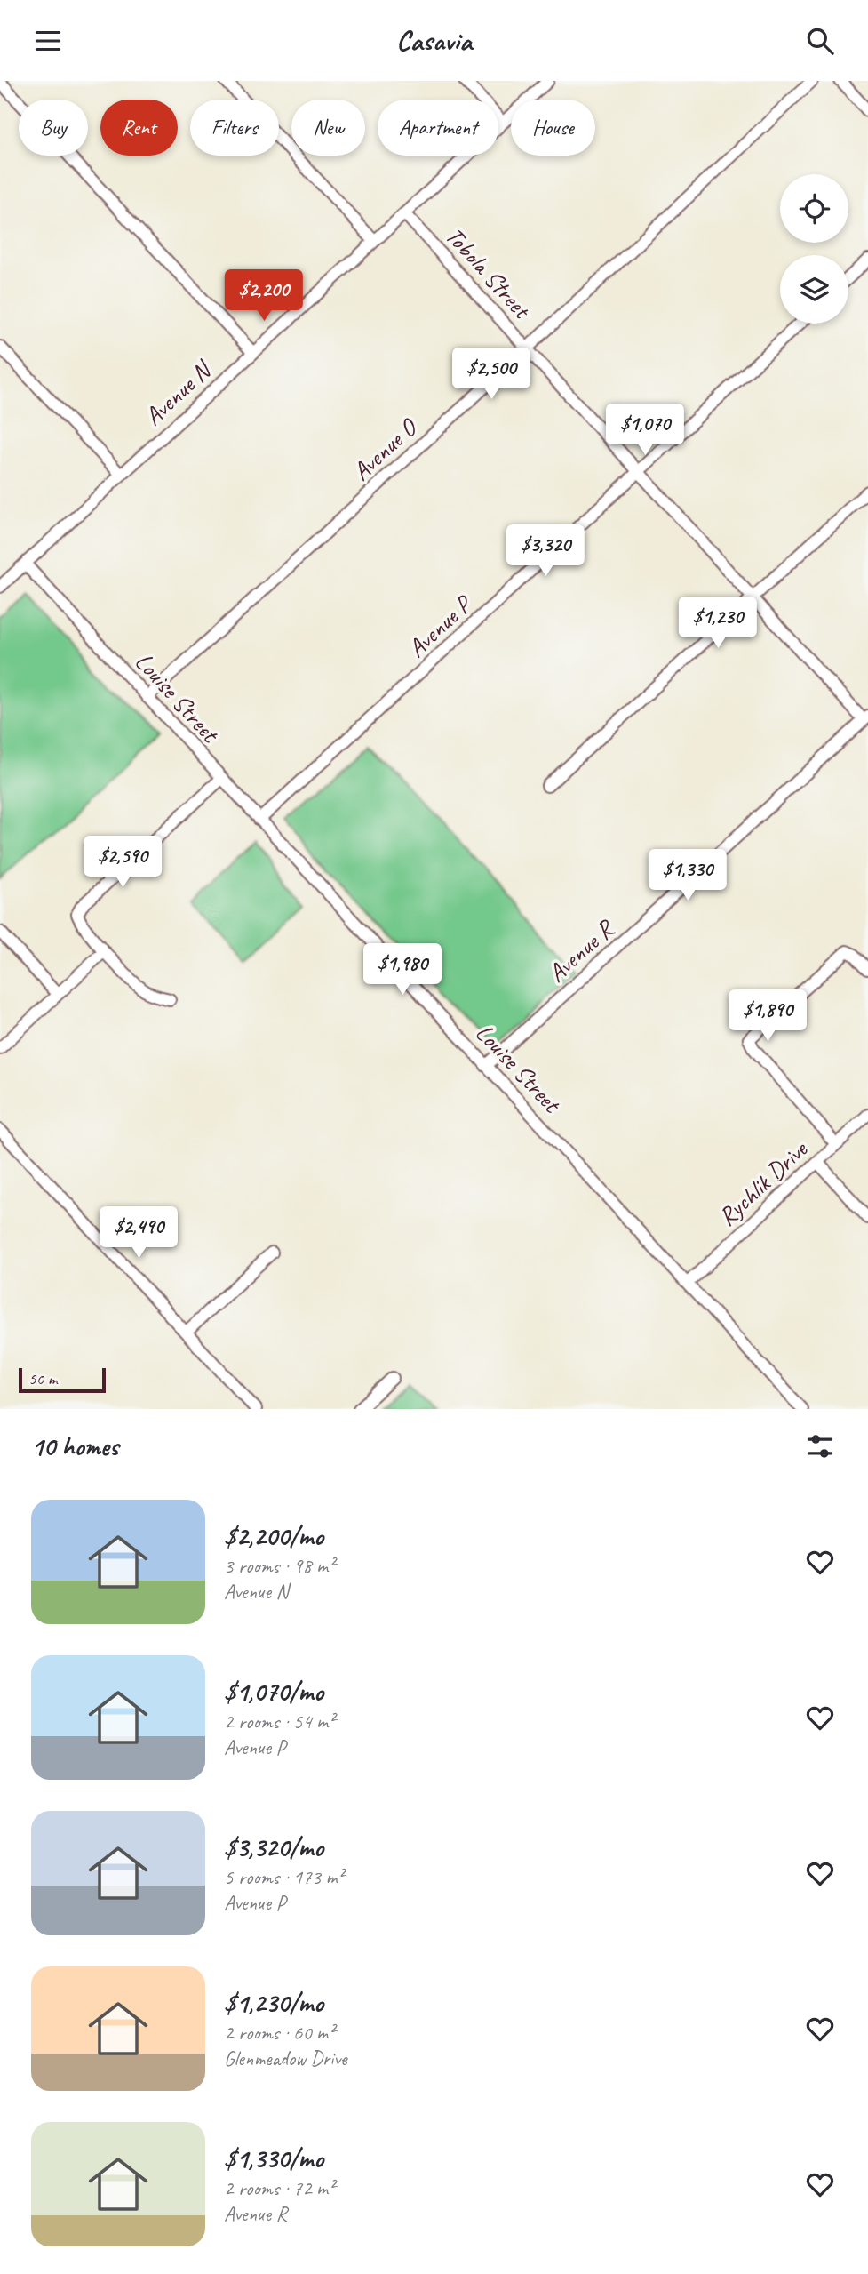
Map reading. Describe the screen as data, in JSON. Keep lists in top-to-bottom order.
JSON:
{
  "streets": {
    "street": [
      "Tobola Street",
      "Avenue N",
      "Avenue O",
      "Avenue P",
      "Louise Street",
      "Avenue R",
      "Rychlik Drive"
    ]
  },
  "crossings": [
    ["Tobola Street", "Avenue N"],
    ["Tobola Street", "Avenue O"],
    ["Tobola Street", "Avenue P"],
    ["Tobola Street", "Avenue R"],
    ["Avenue N", "Louise Street"],
    ["Avenue O", "Louise Street"],
    ["Avenue P", "Louise Street"],
    ["Louise Street", "Avenue R"],
    ["Louise Street", "Rychlik Drive"]
  ],
  "scale_bar": "50 m",
  "page": {
    "header": "Casavia",
    "chip": [
      "Buy",
      "Rent",
      "Filters",
      "New",
      "Apartment",
      "House"
    ],
    "price": [
      "$2,200",
      "$2,500",
      "$1,070",
      "$3,320",
      "$1,230",
      "$2,590",
      "$1,330",
      "$1,980",
      "$1,890",
      "$2,490"
    ],
    "scale": "50 m",
    "heading": "10 homes",
    "list": [
      {
        "name": "$2,200/mo",
        "note": "3 rooms · 98 m² · Avenue N"
      },
      {
        "name": "$1,070/mo",
        "note": "2 rooms · 54 m² · Avenue P"
      },
      {
        "name": "$3,320/mo",
        "note": "5 rooms · 173 m² · Avenue P"
      },
      {
        "name": "$1,230/mo",
        "note": "2 rooms · 60 m² · Glenmeadow Drive"
      },
      {
        "name": "$1,330/mo",
        "note": "2 rooms · 72 m² · Avenue R"
      }
    ]
  }
}
